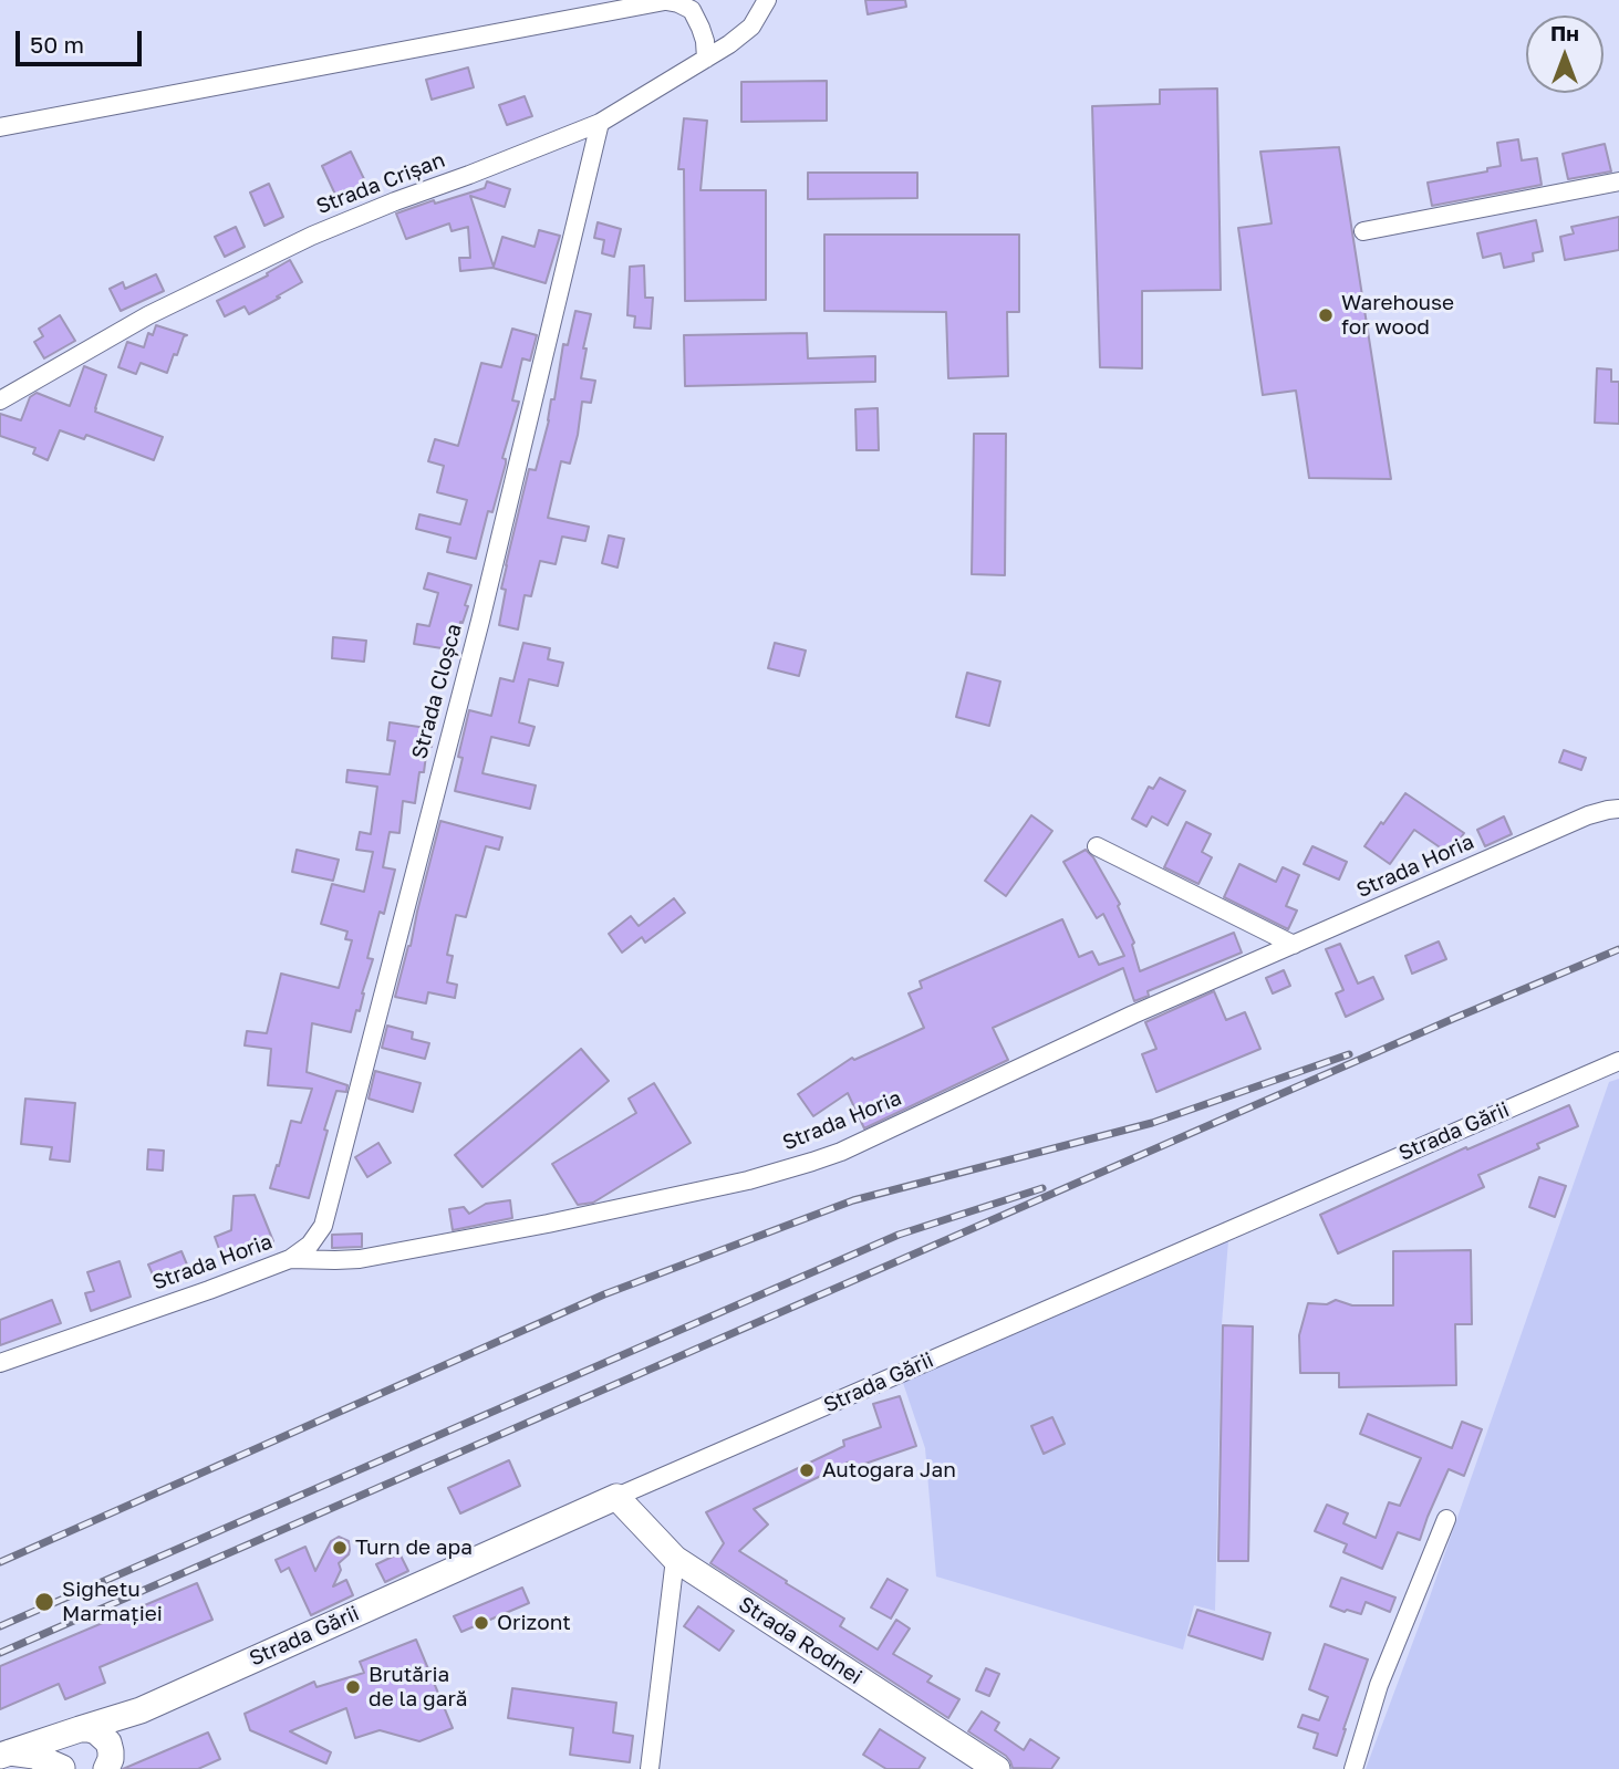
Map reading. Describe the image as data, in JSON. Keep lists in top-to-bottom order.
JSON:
{
  "streets": {
    "street": [
      "Strada Crișan",
      "Strada Cloșca",
      "Strada Horia",
      "Strada Gării",
      "Strada Rodnei"
    ]
  },
  "crossings": [
    ["Strada Crișan", "Strada Cloșca"],
    ["Strada Cloșca", "Strada Horia"],
    ["Strada Gării", "Strada Rodnei"]
  ],
  "places": [
    "Warehouse for wood",
    "Autogara Jan",
    "Turn de apa",
    "Sighetu Marmației",
    "Orizont",
    "Brutăria de la gară"
  ],
  "scale_bar": "50 m",
  "north": "top"
}
